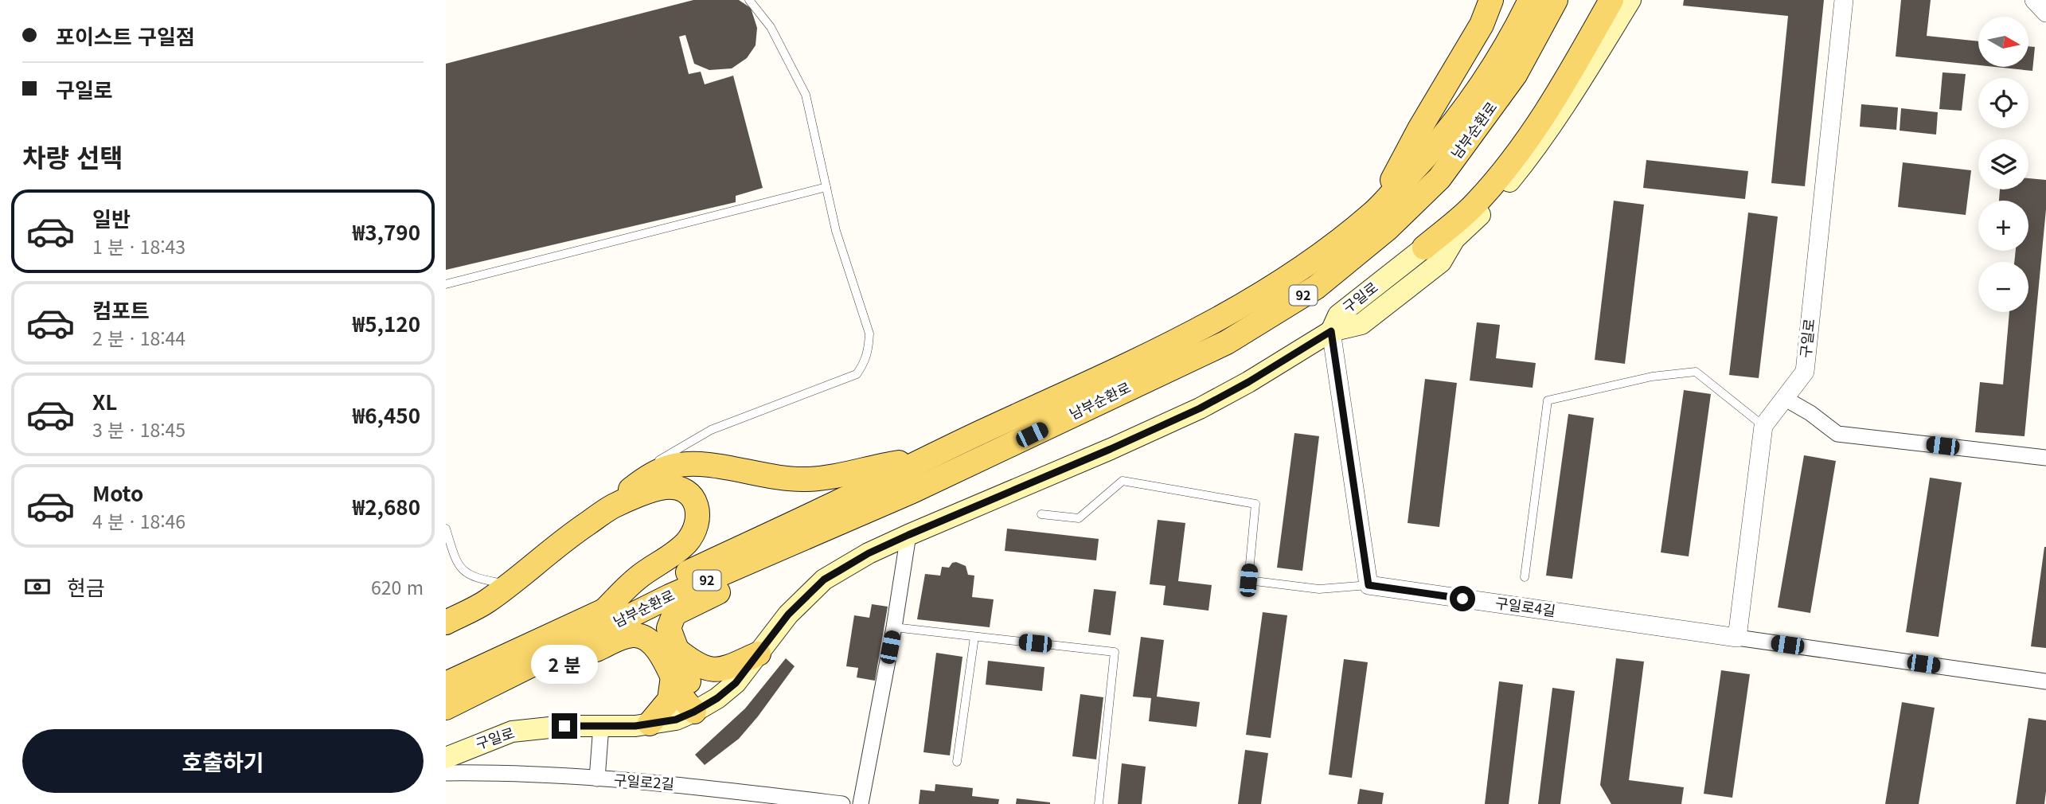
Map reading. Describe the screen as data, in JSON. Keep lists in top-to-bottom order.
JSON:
{
  "streets": {
    "main road": ["남부순환로", "92", "구일로"],
    "street": ["구일로4길", "구일로2길"]
  },
  "north": "right",
  "page": {
    "banner": ["포이스트 구일점", "구일로"],
    "map_buttons": ["+", "−"],
    "heading": "차량 선택",
    "list": [
      {
        "name": "일반",
        "note": "1 분 · 18:43",
        "value": "₩3,790"
      },
      {
        "name": "컴포트",
        "note": "2 분 · 18:44",
        "value": "₩5,120"
      },
      {
        "name": "XL",
        "note": "3 분 · 18:45",
        "value": "₩6,450"
      },
      {
        "name": "Moto",
        "note": "4 분 · 18:46",
        "value": "₩2,680"
      }
    ],
    "pay": ["현금", "620 m"],
    "bubble": "2 분",
    "buttons": "호출하기"
  }
}
